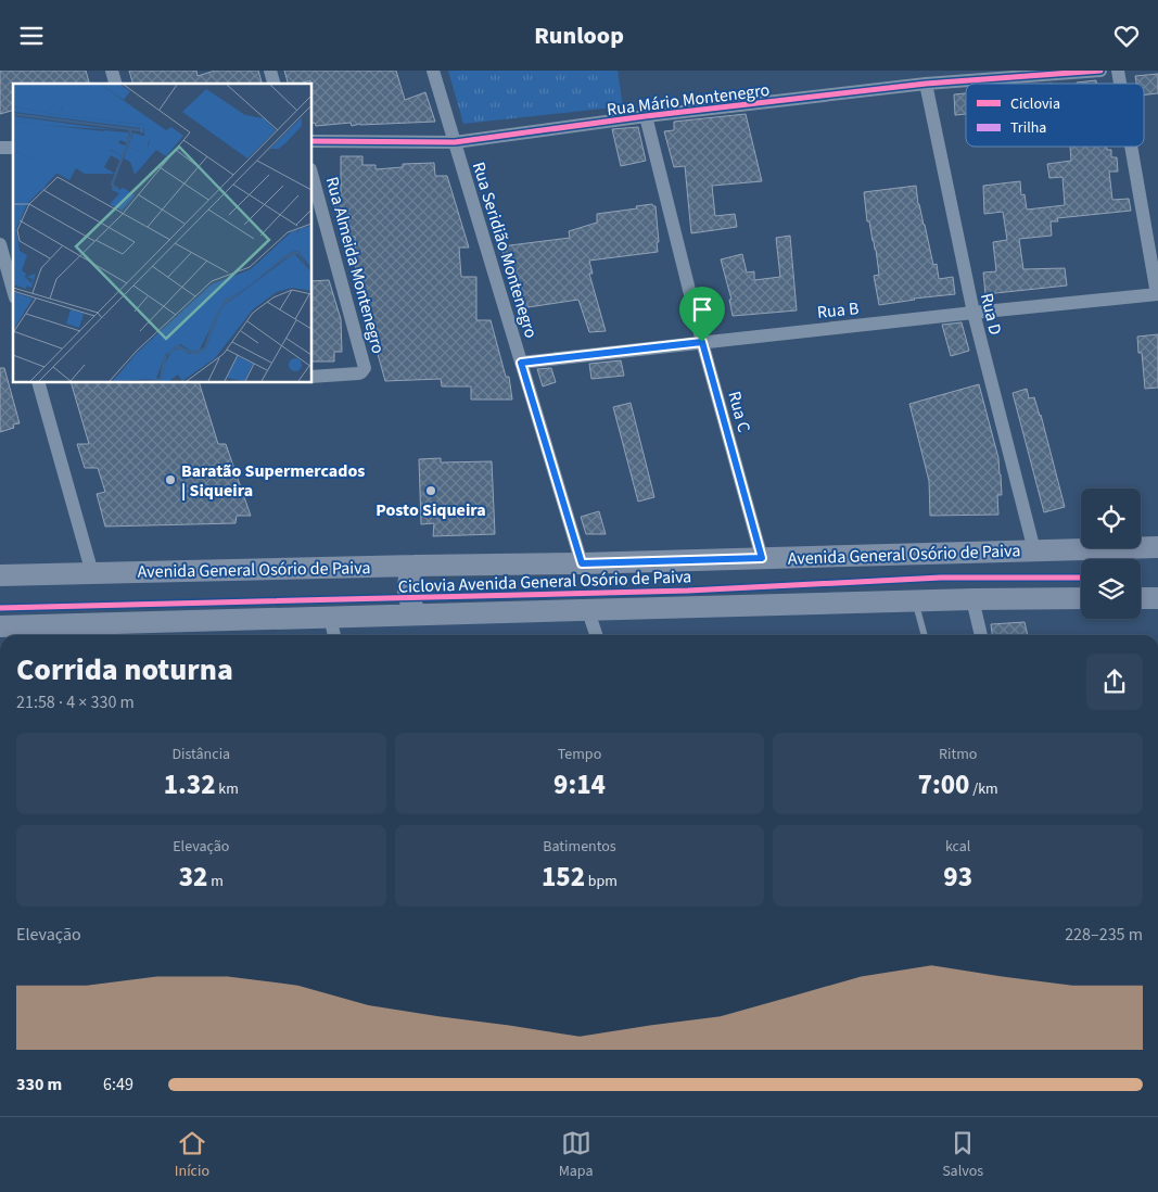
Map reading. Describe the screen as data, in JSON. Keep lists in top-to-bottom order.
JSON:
{
  "streets": {
    "main road": ["Avenida General Osório de Paiva"],
    "street": [
      "Rua Mário Montenegro",
      "Rua Seridião Montenegro",
      "Rua Almeida Montenegro",
      "Rua B",
      "Rua D",
      "Rua C"
    ],
    "cycle path": ["Ciclovia Avenida General Osório de Paiva"]
  },
  "crossings": [
    ["Rua Mário Montenegro", "Rua Seridião Montenegro"],
    ["Rua Mário Montenegro", "Rua D"],
    ["Rua Mário Montenegro", "Rua C"],
    ["Rua Seridião Montenegro", "Rua B"],
    ["Rua Seridião Montenegro", "Avenida General Osório de Paiva"],
    ["Rua B", "Rua D"],
    ["Rua B", "Rua C"],
    ["Rua D", "Avenida General Osório de Paiva"],
    ["Rua C", "Avenida General Osório de Paiva"]
  ],
  "places": ["Baratão Supermercados | Siqueira", "Posto Siqueira"],
  "legend": ["Ciclovia", "Trilha"],
  "page": {
    "header": "Runloop",
    "heading": ["Corrida noturna", "21:58 · 4 × 330 m"],
    "stats": [
      ["Distância", "1.32 km"],
      ["Tempo", "9:14"],
      ["Ritmo", "7:00 /km"],
      ["Elevação", "32 m"],
      ["Batimentos", "152 bpm"],
      ["kcal", "93"]
    ],
    "chart": ["Elevação", "228–235 m"],
    "list": [
      {
        "name": "330 m",
        "note": "6:49"
      }
    ],
    "tabs": ["Início", "Mapa", "Salvos"]
  }
}
